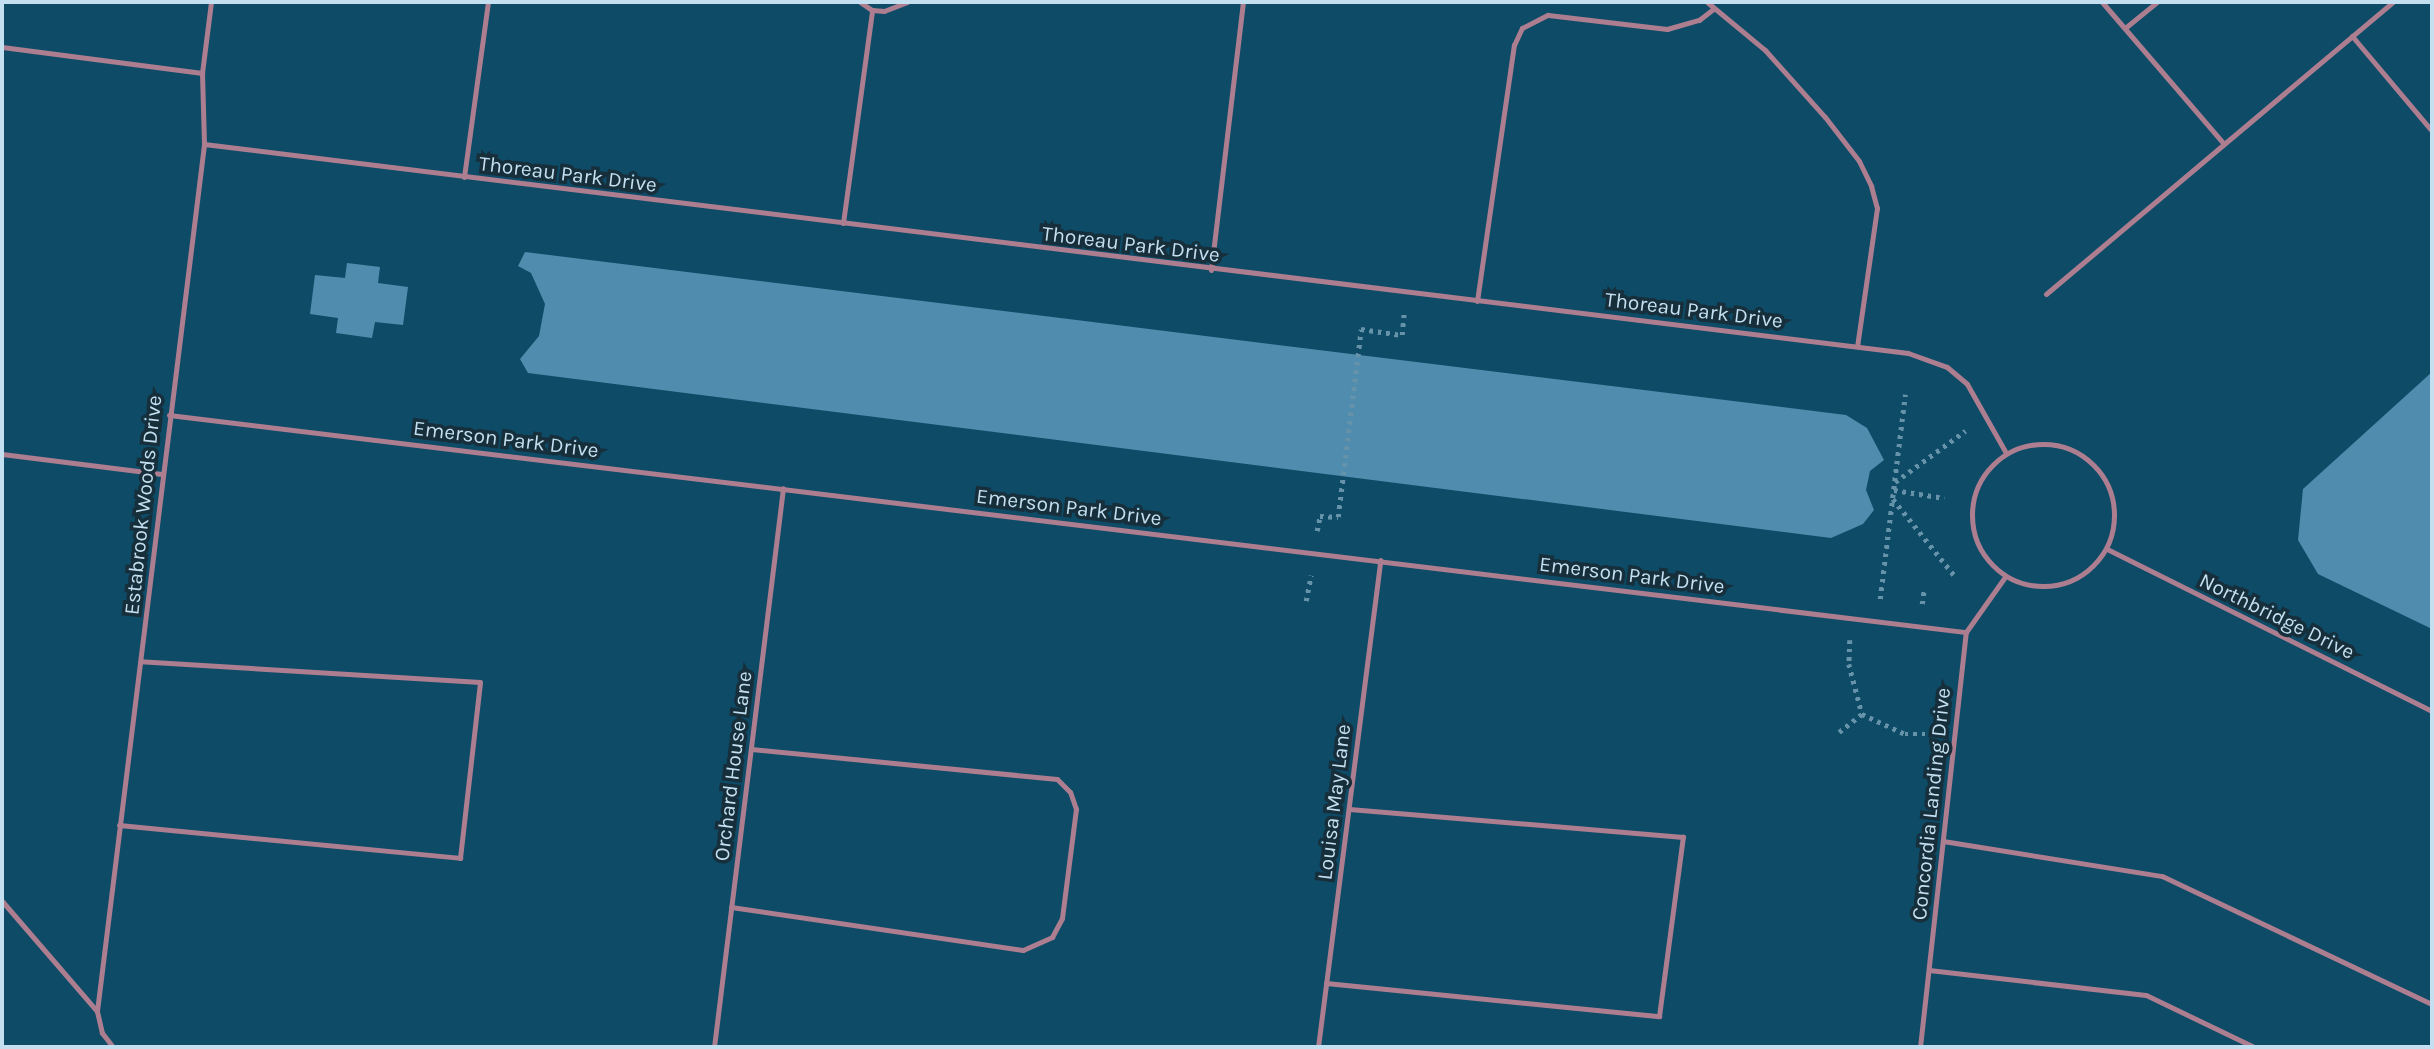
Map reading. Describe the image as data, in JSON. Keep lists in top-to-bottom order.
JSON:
{
  "streets": {
    "lane": [
      "Thoreau Park Drive",
      "Emerson Park Drive",
      "Estabrook Woods Drive",
      "Northbridge Drive",
      "Orchard House Lane",
      "Louisa May Lane",
      "Concordia Landing Drive"
    ]
  },
  "crossings": [
    ["Thoreau Park Drive", "Estabrook Woods Drive"],
    ["Thoreau Park Drive", "Northbridge Drive"],
    ["Thoreau Park Drive", "Concordia Landing Drive"],
    ["Emerson Park Drive", "Estabrook Woods Drive"],
    ["Emerson Park Drive", "Orchard House Lane"],
    ["Emerson Park Drive", "Louisa May Lane"],
    ["Emerson Park Drive", "Concordia Landing Drive"],
    ["Northbridge Drive", "Concordia Landing Drive"]
  ]
}
